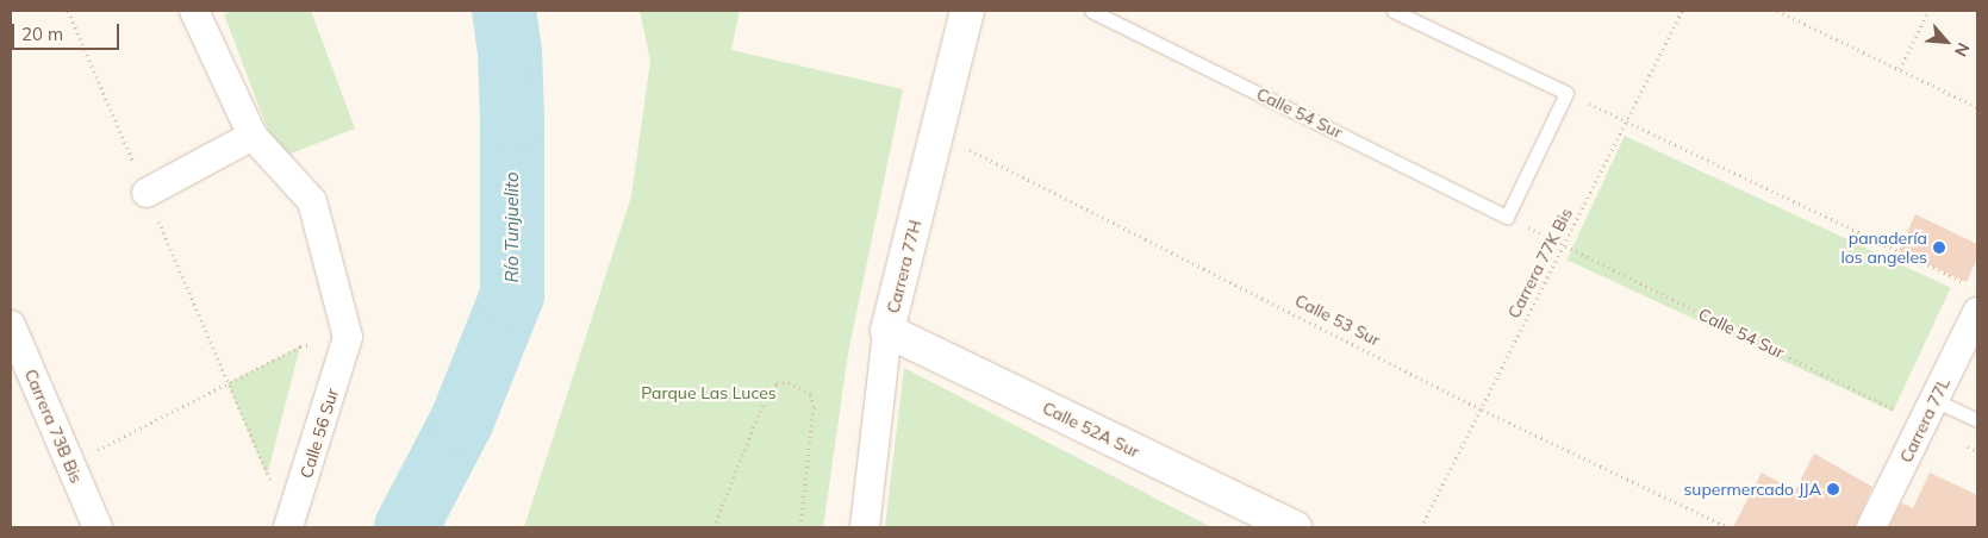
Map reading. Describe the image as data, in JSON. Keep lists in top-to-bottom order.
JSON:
{
  "streets": {
    "street": [
      "Carrera 77H",
      "Carrera 77L",
      "Carrera 73B Bis",
      "Calle 52A Sur",
      "Calle 56 Sur"
    ],
    "lane": ["Calle 54 Sur"],
    "path": ["Carrera 77K Bis", "Calle 53 Sur"]
  },
  "crossings": [
    ["Calle 54 Sur", "Carrera 77K Bis"],
    ["Calle 54 Sur", "Carrera 77L"],
    ["Carrera 77K Bis", "Calle 53 Sur"],
    ["Carrera 77H", "Calle 53 Sur"],
    ["Carrera 77H", "Calle 52A Sur"]
  ],
  "water": ["Río Tunjuelito"],
  "parks": ["Parque Las Luces"],
  "places": ["panadería los angeles", "supermercado JJA"],
  "scale_bar": "20 m",
  "north": "bottom right"
}
